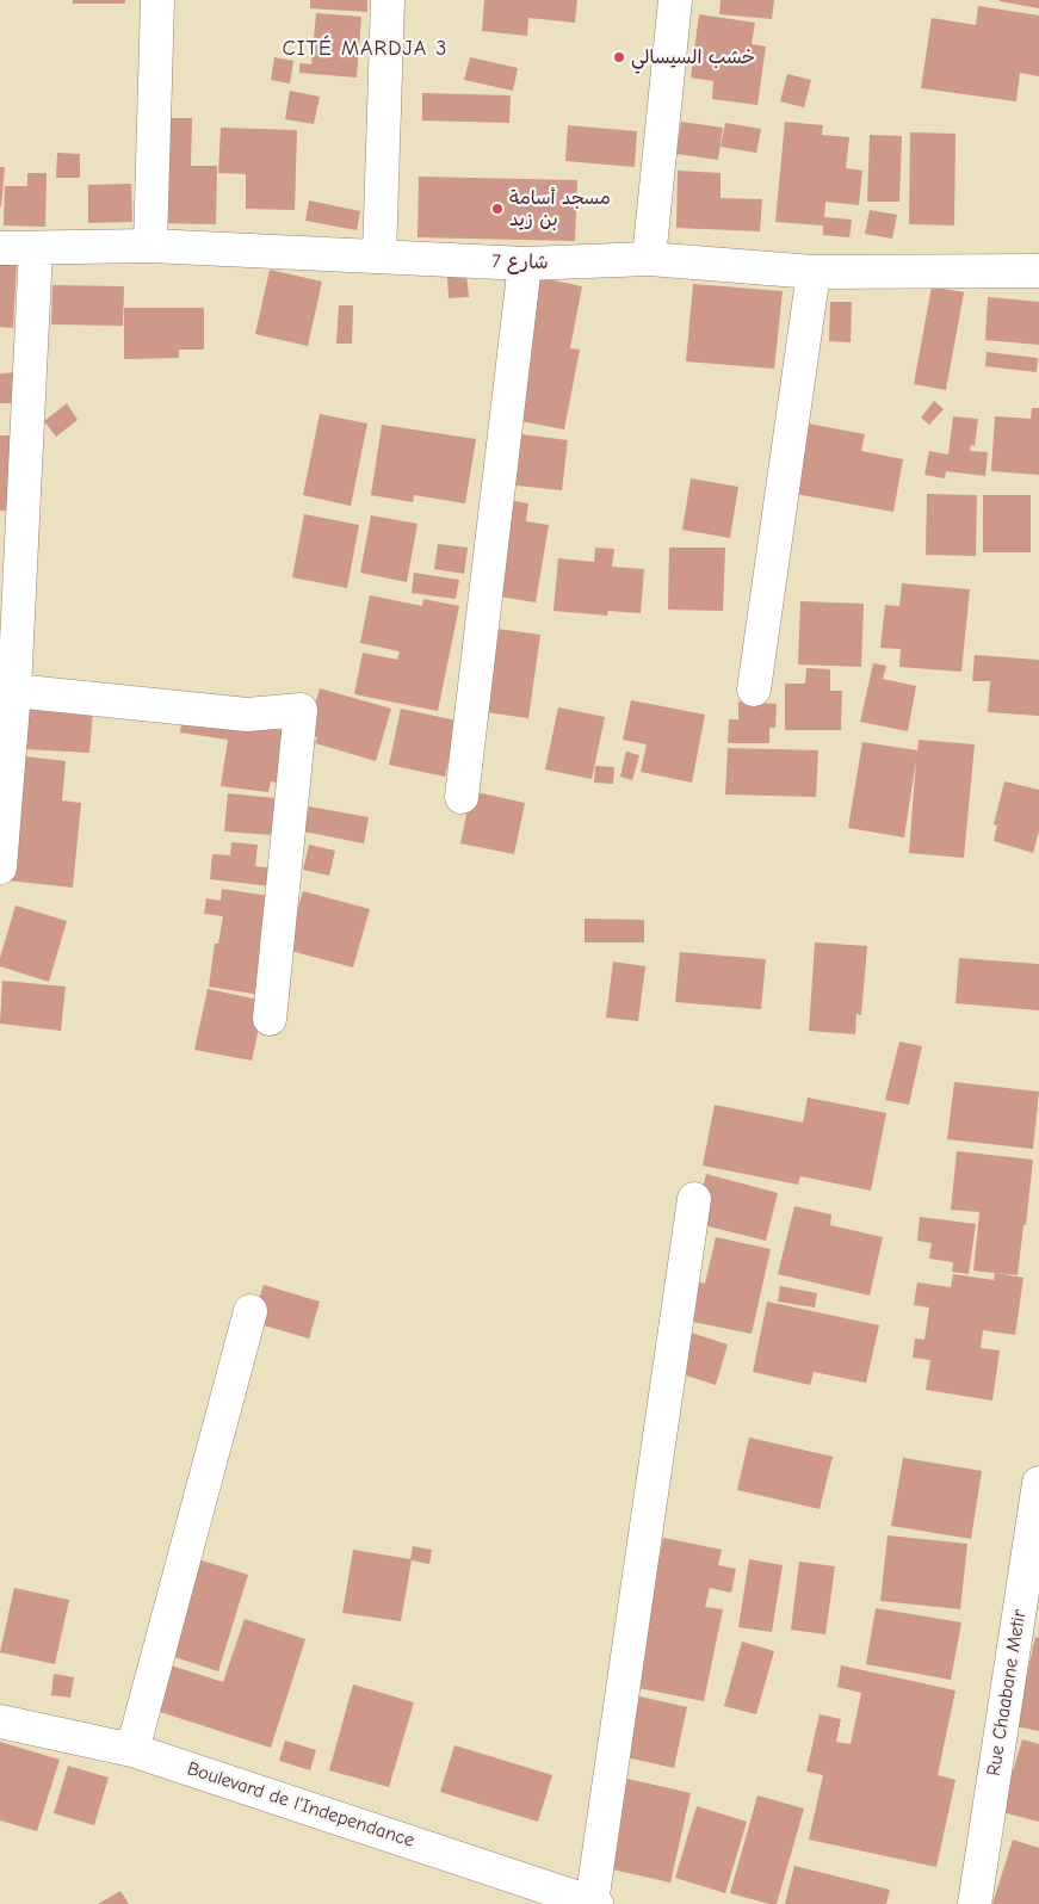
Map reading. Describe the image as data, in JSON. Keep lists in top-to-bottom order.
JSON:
{
  "streets": {
    "street": ["شارع 7", "Rue Chaabane Metir", "Boulevard de l'Independance"]
  },
  "districts": ["CITÉ MARDJA 3"],
  "places": ["خشب السيسالي", "مسجد أسامة بن زيد"]
}
